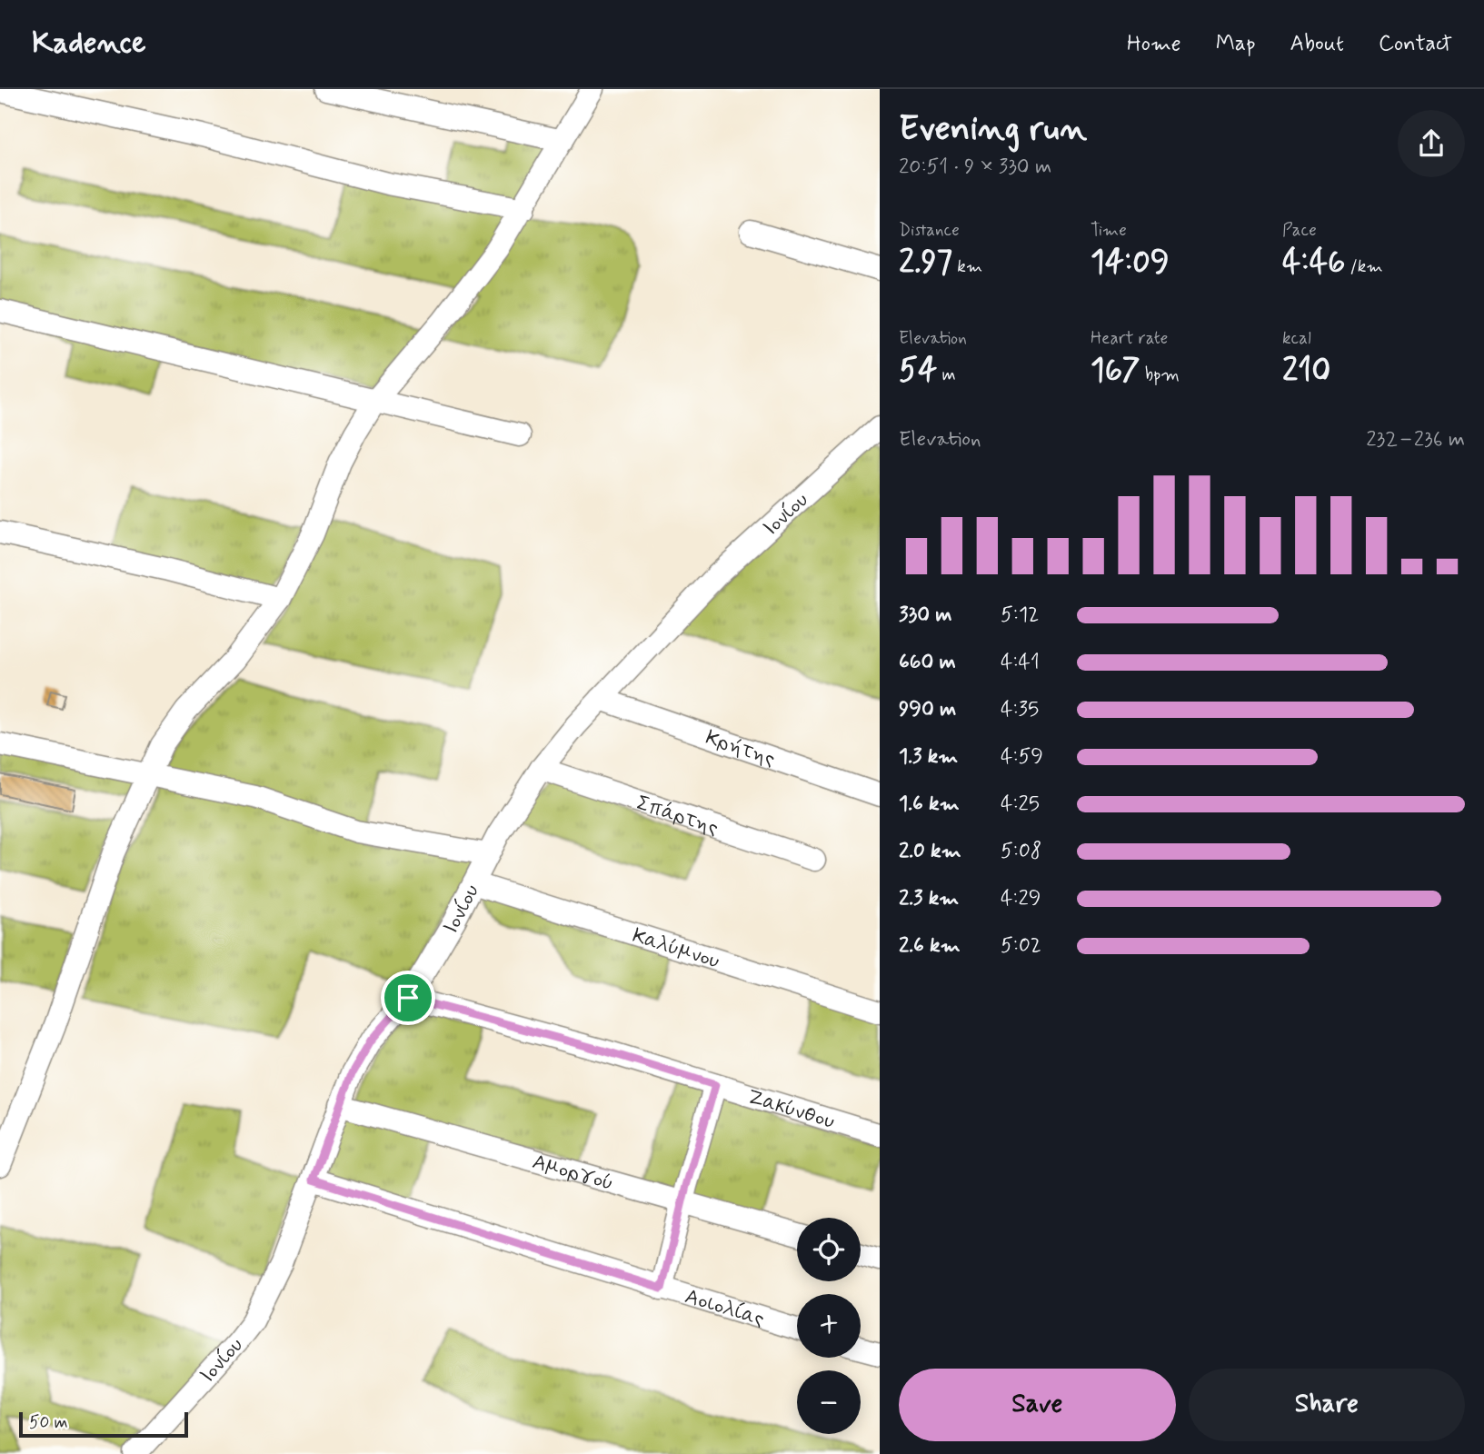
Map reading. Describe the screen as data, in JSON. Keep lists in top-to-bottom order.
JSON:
{
  "streets": {
    "street": [
      "Ιονίου",
      "Κρήτης",
      "Σπάρτης",
      "Καλύμνου",
      "Ζακύνθου",
      "Αμοργού",
      "Αοιολίας"
    ]
  },
  "crossings": [
    ["Ιονίου", "Κρήτης"],
    ["Ιονίου", "Σπάρτης"],
    ["Ιονίου", "Καλύμνου"],
    ["Ιονίου", "Ζακύνθου"],
    ["Ιονίου", "Αμοργού"],
    ["Ιονίου", "Αοιολίας"]
  ],
  "scale_bar": "50 m",
  "page": {
    "header": "Kadence",
    "nav": [
      "Home",
      "Map",
      "About",
      "Contact"
    ],
    "heading": ["Evening run", "20:51 · 9 × 330 m"],
    "stats": [
      ["Distance", "2.97 km"],
      ["Time", "14:09"],
      ["Pace", "4:46 /km"],
      ["Elevation", "54 m"],
      ["Heart rate", "167 bpm"],
      ["kcal", "210"]
    ],
    "chart": ["Elevation", "232–236 m"],
    "list": [
      {
        "name": "330 m",
        "note": "5:12"
      },
      {
        "name": "660 m",
        "note": "4:41"
      },
      {
        "name": "990 m",
        "note": "4:35"
      },
      {
        "name": "1.3 km",
        "note": "4:59"
      },
      {
        "name": "1.6 km",
        "note": "4:25"
      },
      {
        "name": "2.0 km",
        "note": "5:08"
      },
      {
        "name": "2.3 km",
        "note": "4:29"
      },
      {
        "name": "2.6 km",
        "note": "5:02"
      }
    ],
    "map_buttons": ["+", "−"],
    "buttons": ["Save", "Share"],
    "scale": "50 m"
  }
}
